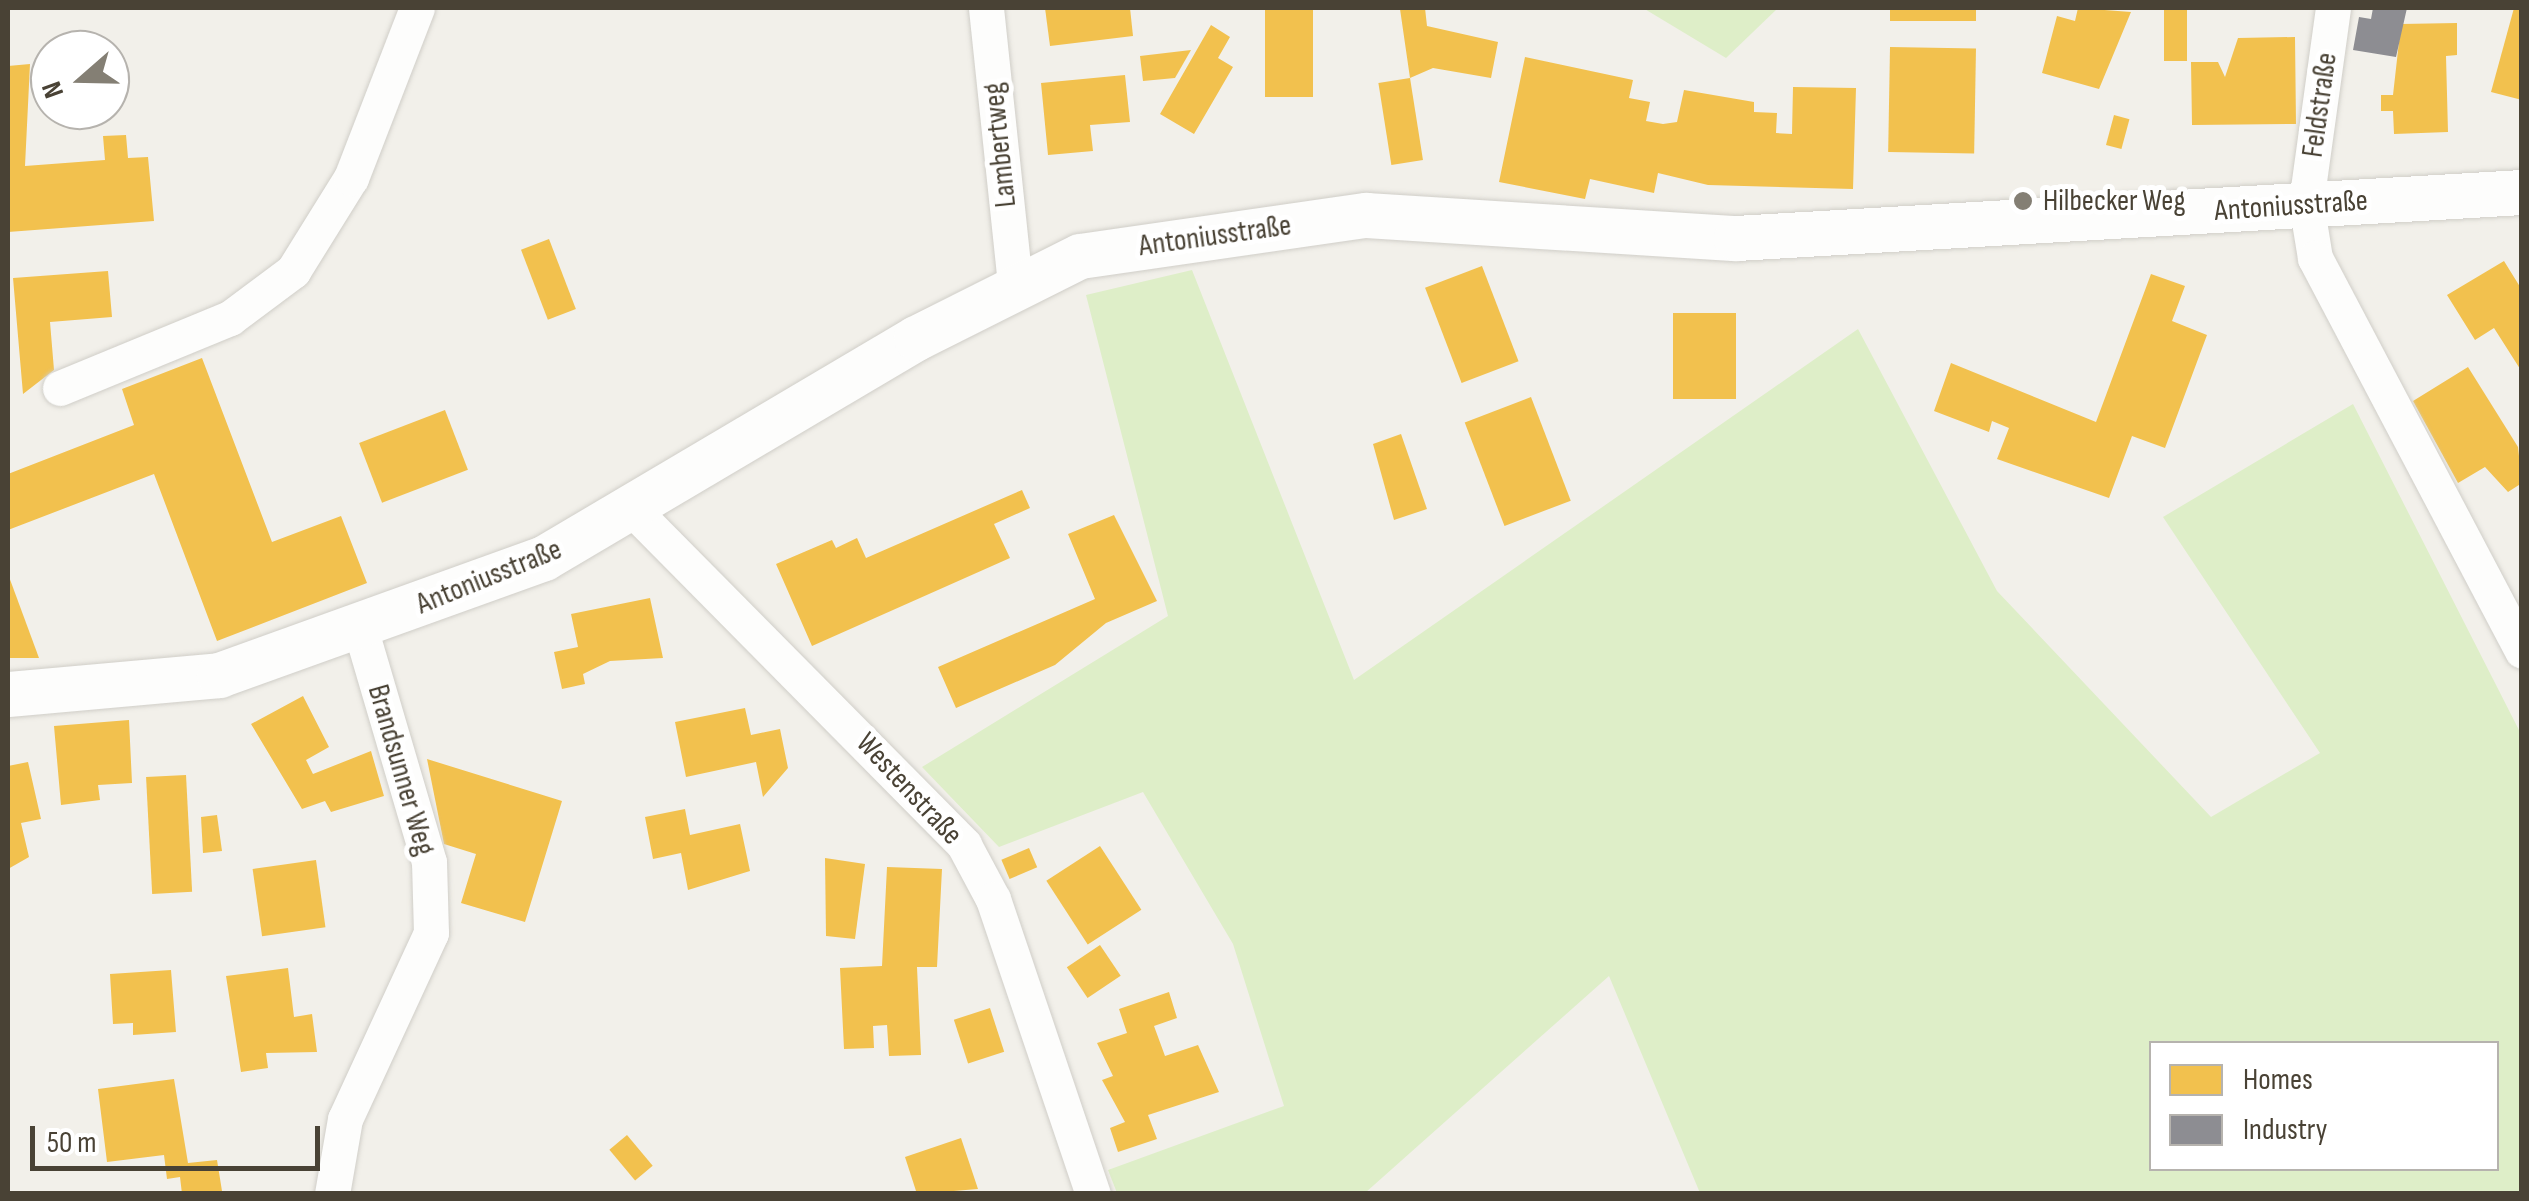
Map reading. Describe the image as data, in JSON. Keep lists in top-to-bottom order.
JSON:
{
  "streets": {
    "street": [
      "Feldstraße",
      "Lambertweg",
      "Antoniusstraße",
      "Brandsunner Weg",
      "Westenstraße"
    ]
  },
  "crossings": [
    ["Feldstraße", "Antoniusstraße"],
    ["Lambertweg", "Antoniusstraße"],
    ["Antoniusstraße", "Brandsunner Weg"],
    ["Antoniusstraße", "Westenstraße"]
  ],
  "places": ["Hilbecker Weg"],
  "legend": ["Homes", "Industry"],
  "scale_bar": "50 m",
  "north": "left"
}
